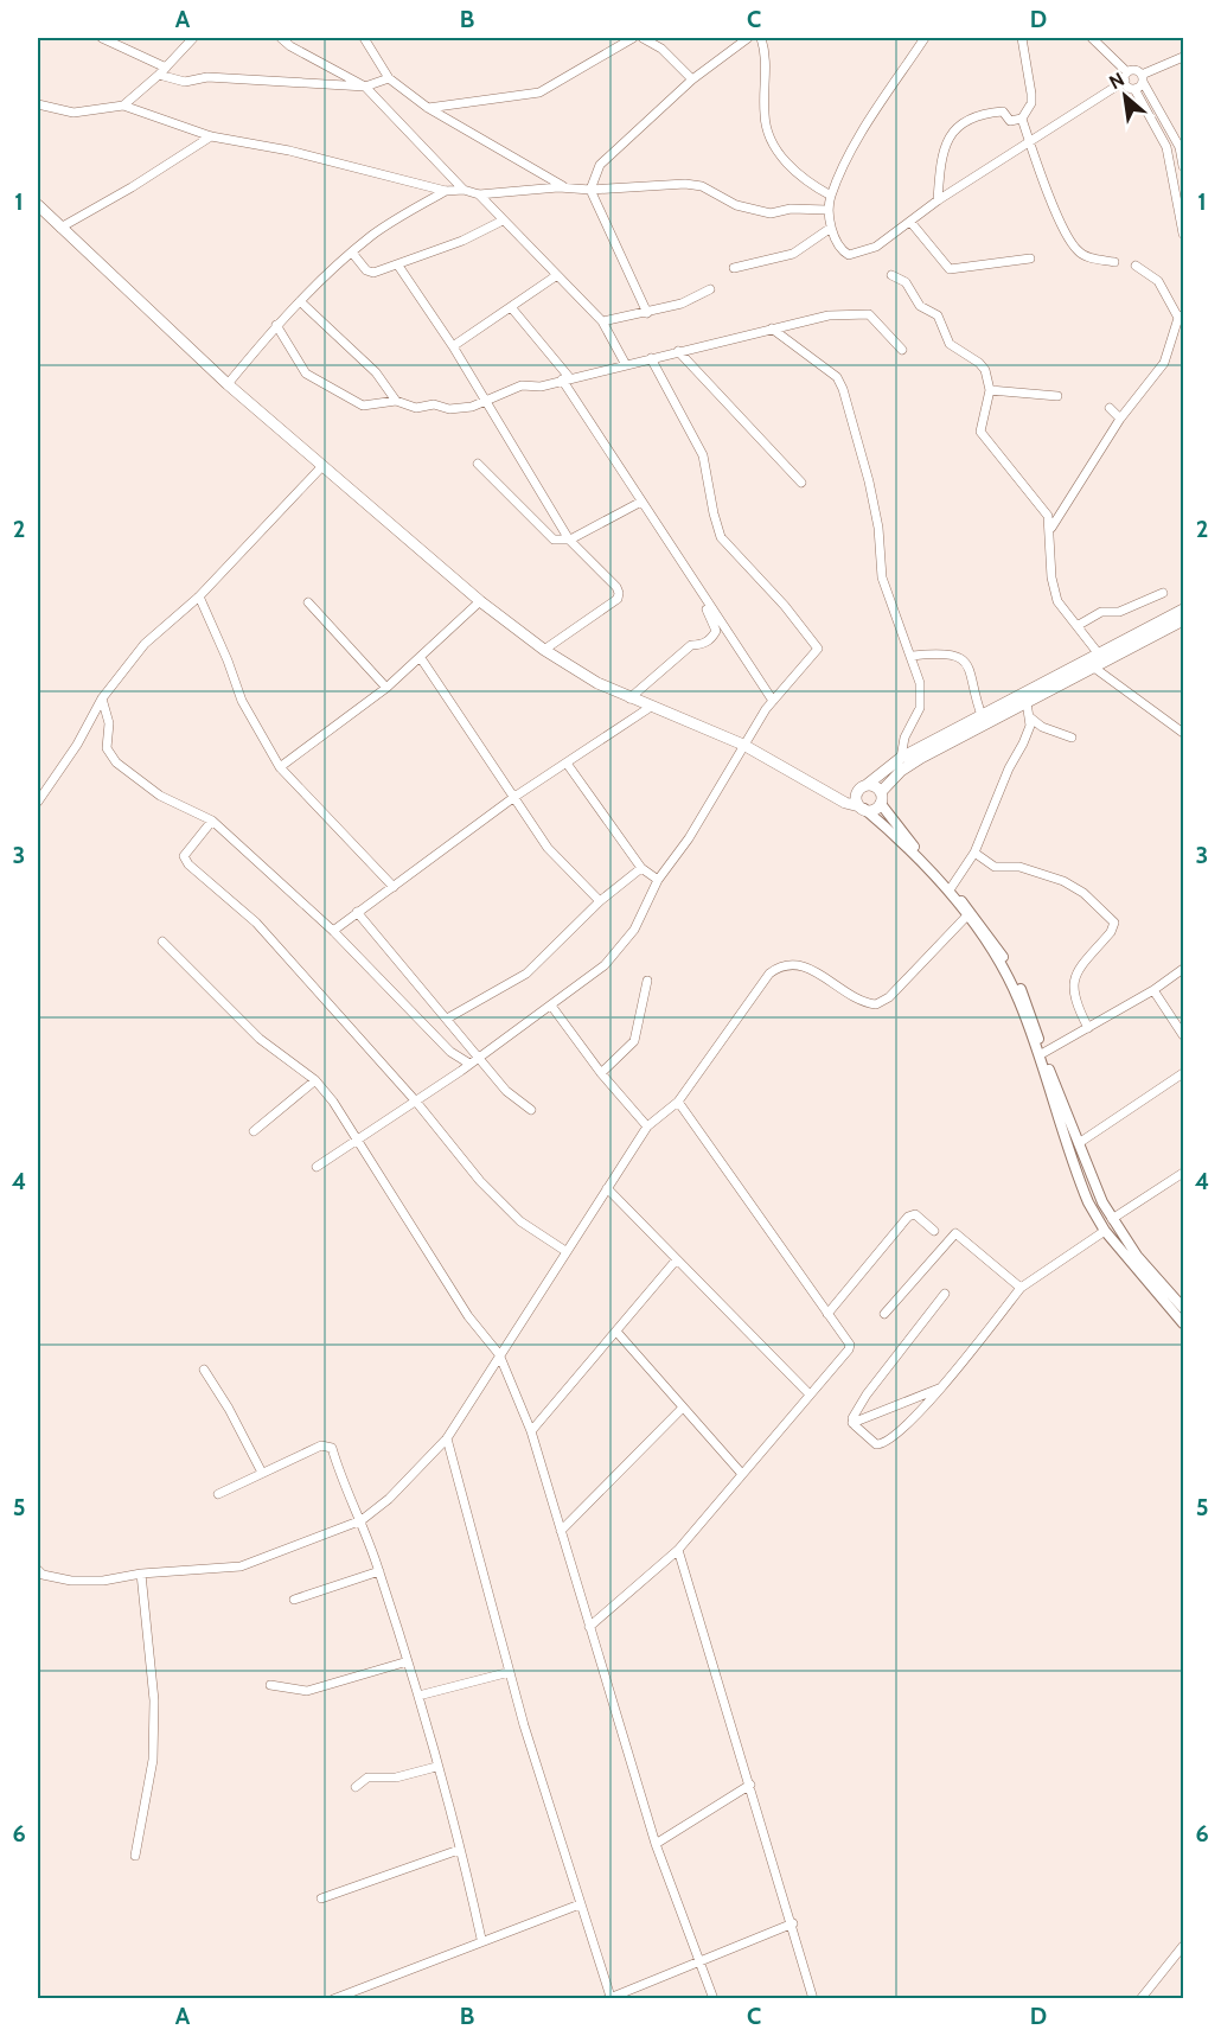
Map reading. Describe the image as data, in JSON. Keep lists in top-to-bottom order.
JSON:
{
  "north": "top left",
  "grid": {
    "columns": [
      "A",
      "B",
      "C",
      "D"
    ],
    "rows": [
      "1",
      "2",
      "3",
      "4",
      "5",
      "6"
    ]
  }
}
